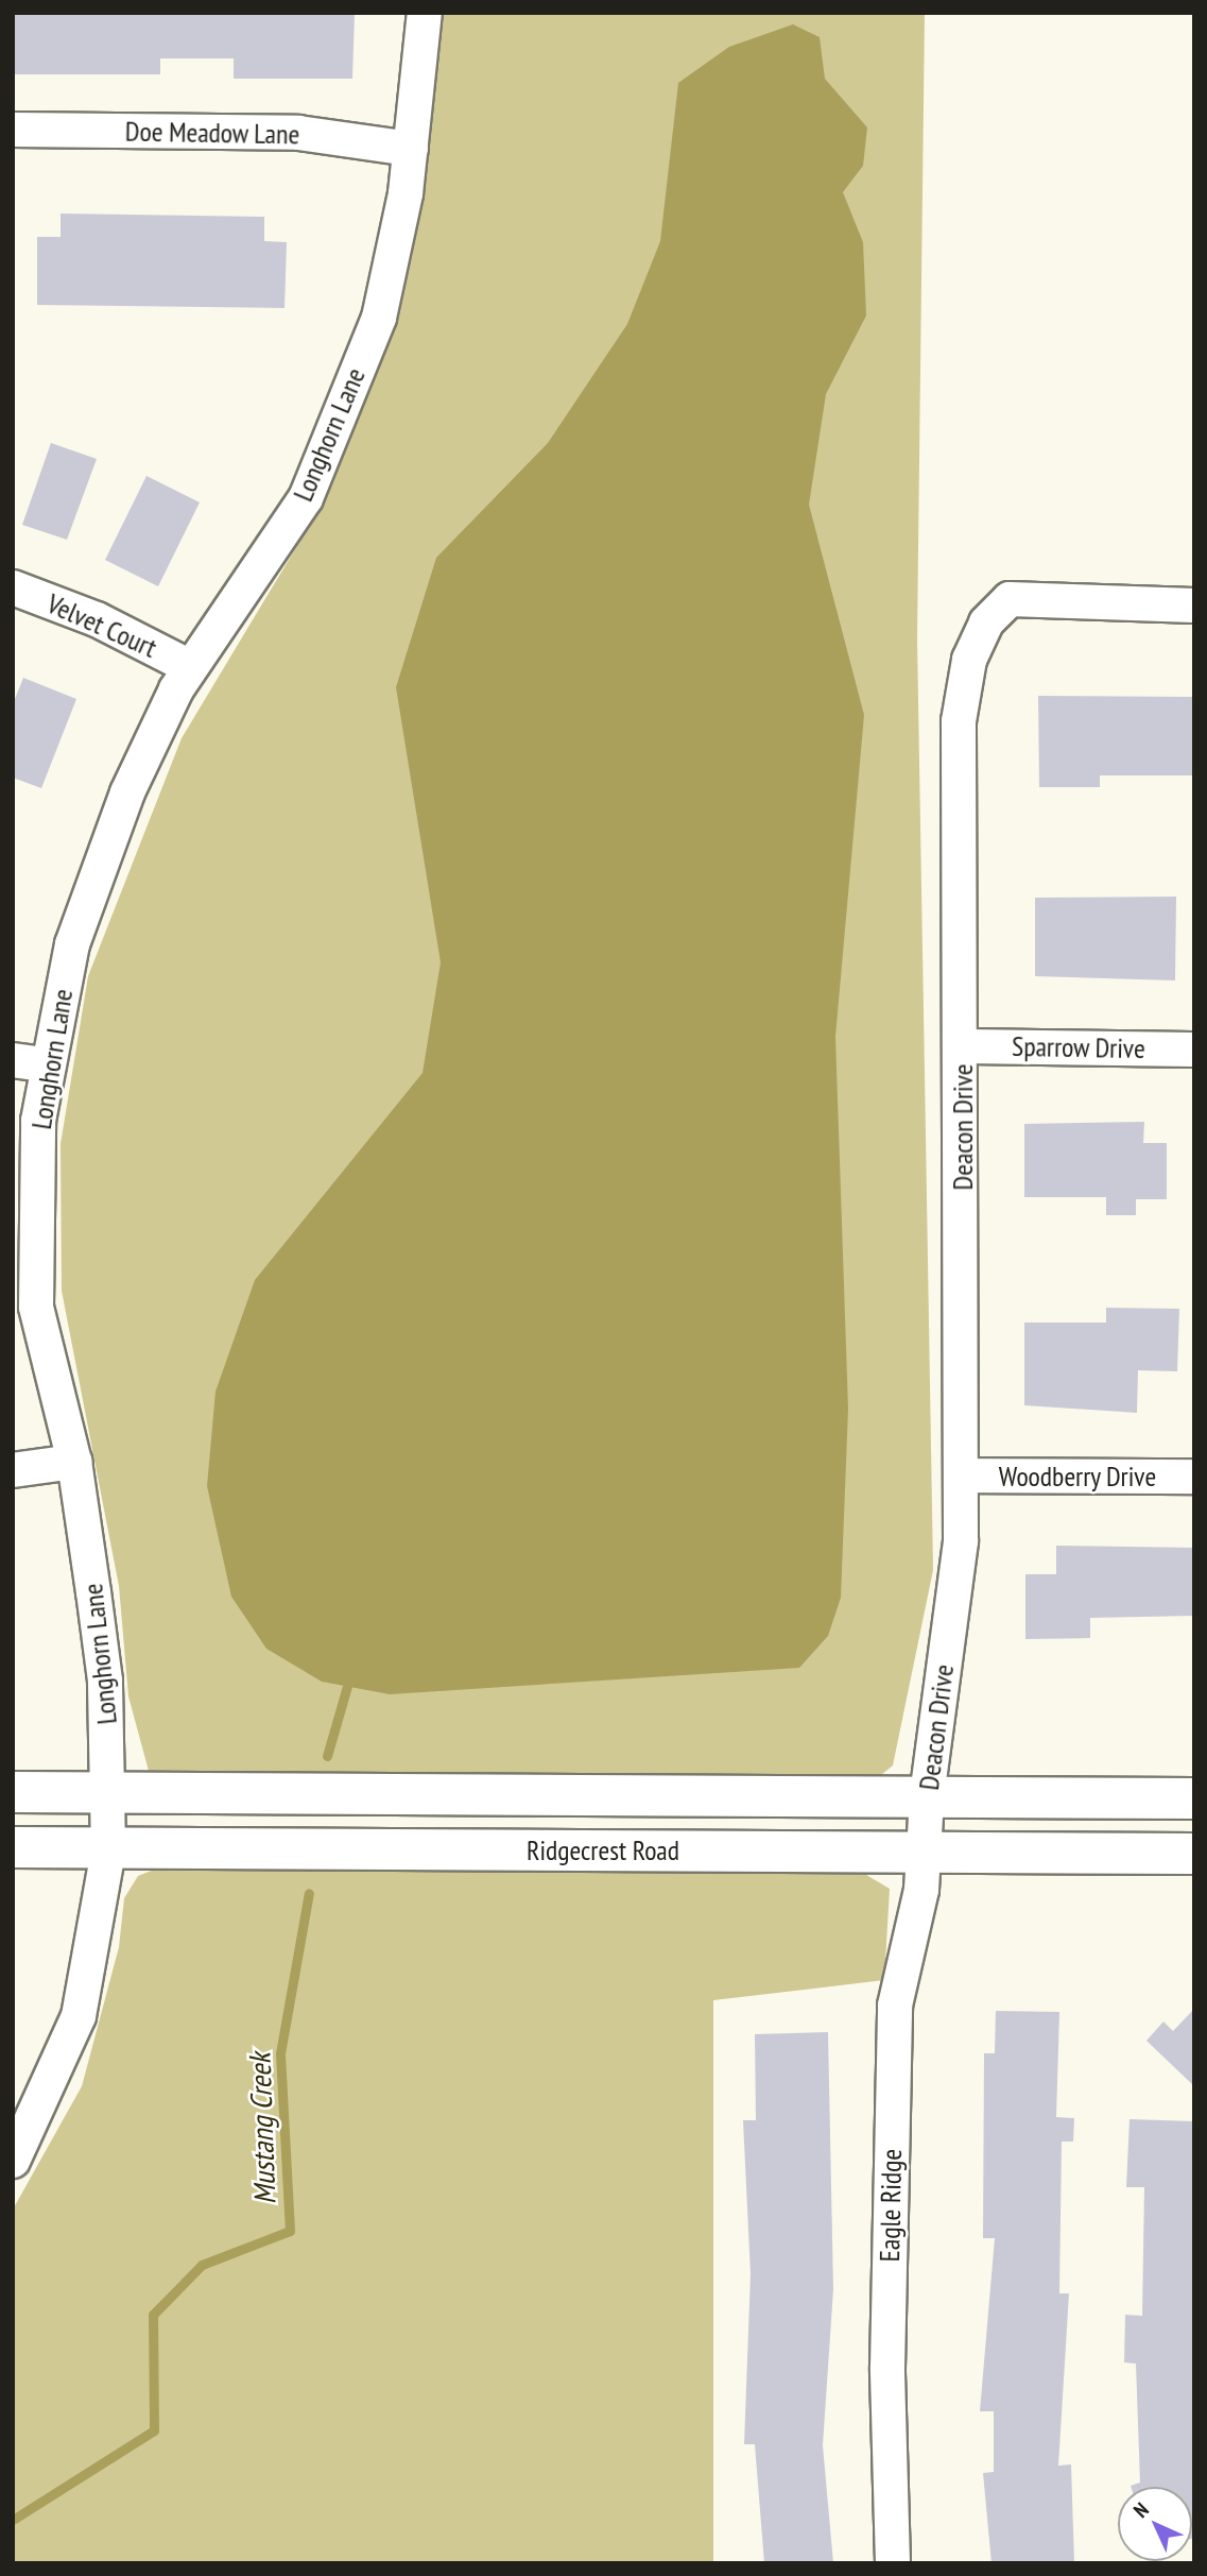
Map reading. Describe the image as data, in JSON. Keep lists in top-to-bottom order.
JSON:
{
  "streets": {
    "main road": ["Ridgecrest Road"],
    "street": [
      "Doe Meadow Lane",
      "Longhorn Lane",
      "Velvet Court",
      "Sparrow Drive",
      "Deacon Drive",
      "Woodberry Drive",
      "Eagle Ridge"
    ]
  },
  "crossings": [
    ["Doe Meadow Lane", "Longhorn Lane"],
    ["Longhorn Lane", "Velvet Court"],
    ["Longhorn Lane", "Ridgecrest Road"],
    ["Sparrow Drive", "Deacon Drive"],
    ["Deacon Drive", "Woodberry Drive"],
    ["Deacon Drive", "Ridgecrest Road"],
    ["Deacon Drive", "Eagle Ridge"],
    ["Ridgecrest Road", "Eagle Ridge"]
  ],
  "water": ["Mustang Creek"],
  "north": "top left"
}
